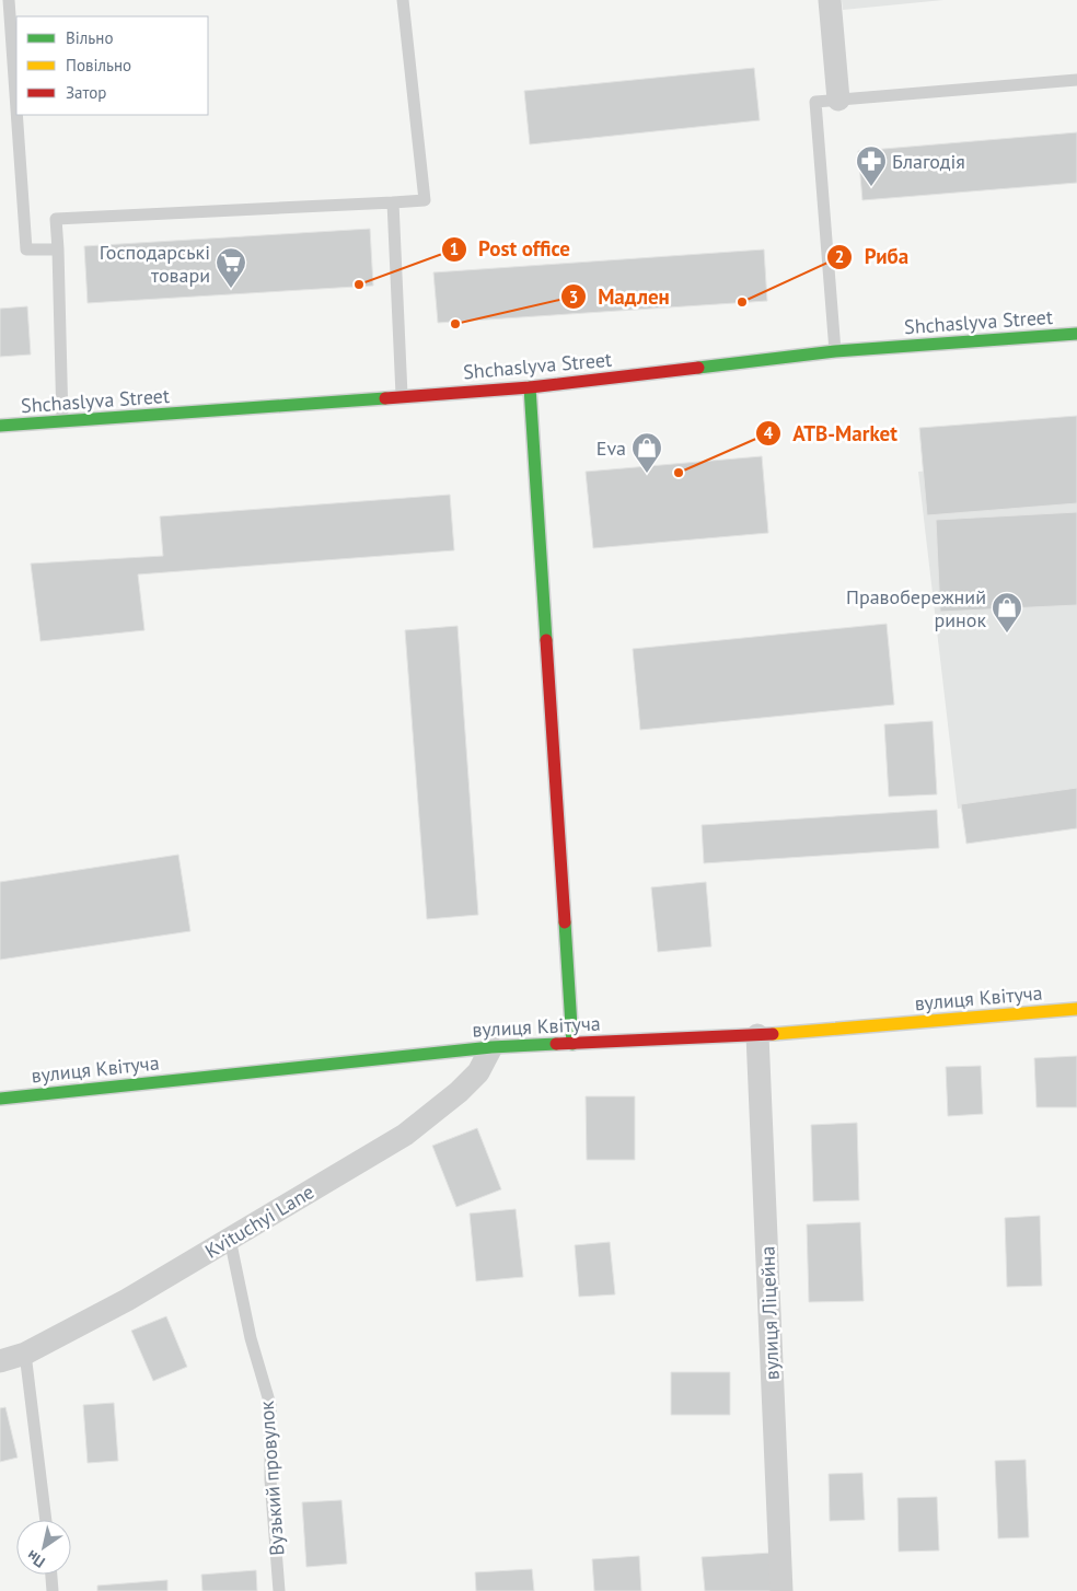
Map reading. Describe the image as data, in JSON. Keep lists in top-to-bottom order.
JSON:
{
  "streets": {
    "street": [
      "Shchaslyva Street",
      "вулиця Квітуча",
      "Kvituchyi Lane",
      "вулиця Ліцейна"
    ],
    "lane": ["Вузький провулок"]
  },
  "crossings": [
    ["вулиця Квітуча", "Kvituchyi Lane"],
    ["вулиця Квітуча", "вулиця Ліцейна"],
    ["Kvituchyi Lane", "Вузький провулок"]
  ],
  "places": {
    "pharmacy": ["Благодія"],
    "other": [
      "Post office",
      "Риба",
      "Мадлен",
      "ATB-Market"
    ],
    "supermarket": ["Господарські товари"],
    "shop": ["Eva", "Правобережний ринок"]
  },
  "legend": ["Вільно", "Повільно", "Затор"],
  "north": "bottom left"
}
